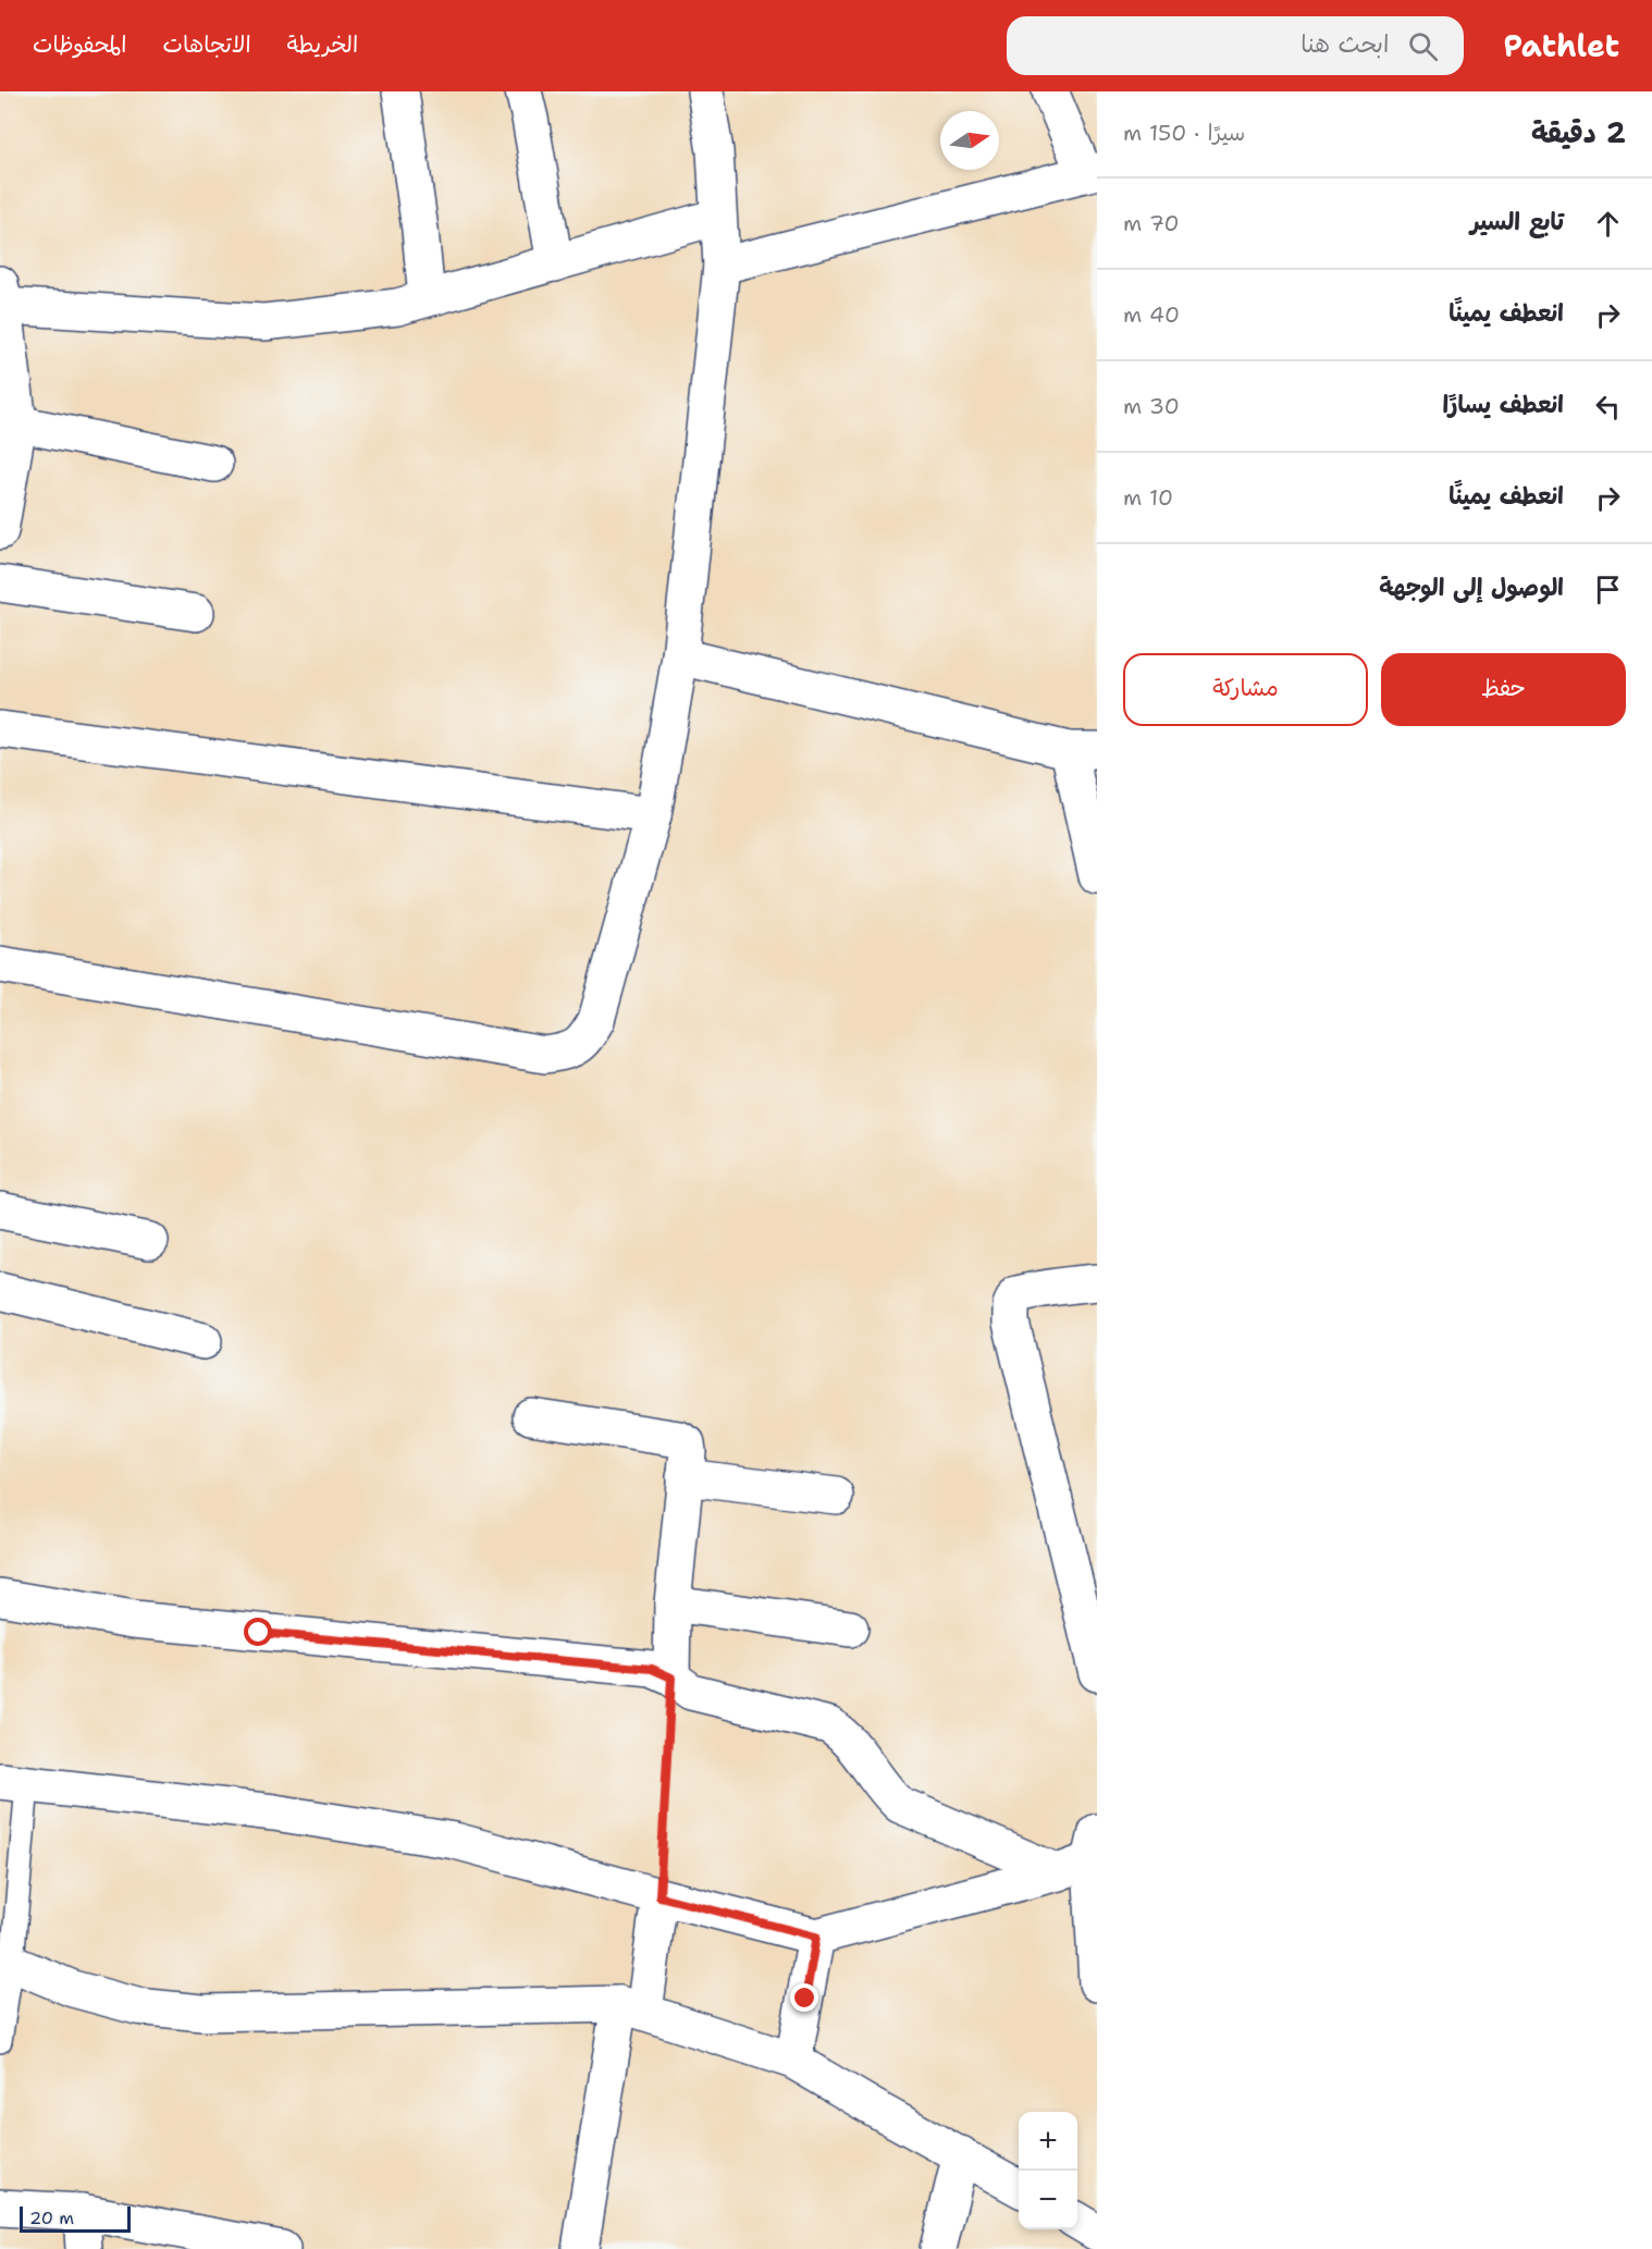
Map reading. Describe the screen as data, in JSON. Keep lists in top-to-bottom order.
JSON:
{
  "scale_bar": "20 m",
  "north": "right",
  "page": {
    "header": "Pathlet",
    "search": "ابحث هنا",
    "nav": ["الخريطة", "الاتجاهات", "المحفوظات"],
    "heading": ["2 دقيقة", "سيرًا · 150 m"],
    "list": [
      ["تابع السير", "70 m"],
      ["انعطف يمينًا", "40 m"],
      ["انعطف يسارًا", "30 m"],
      ["انعطف يمينًا", "10 m"],
      "الوصول إلى الوجهة"
    ],
    "buttons": ["حفظ", "مشاركة"],
    "map_buttons": ["+", "−"],
    "scale": "20 m"
  }
}
